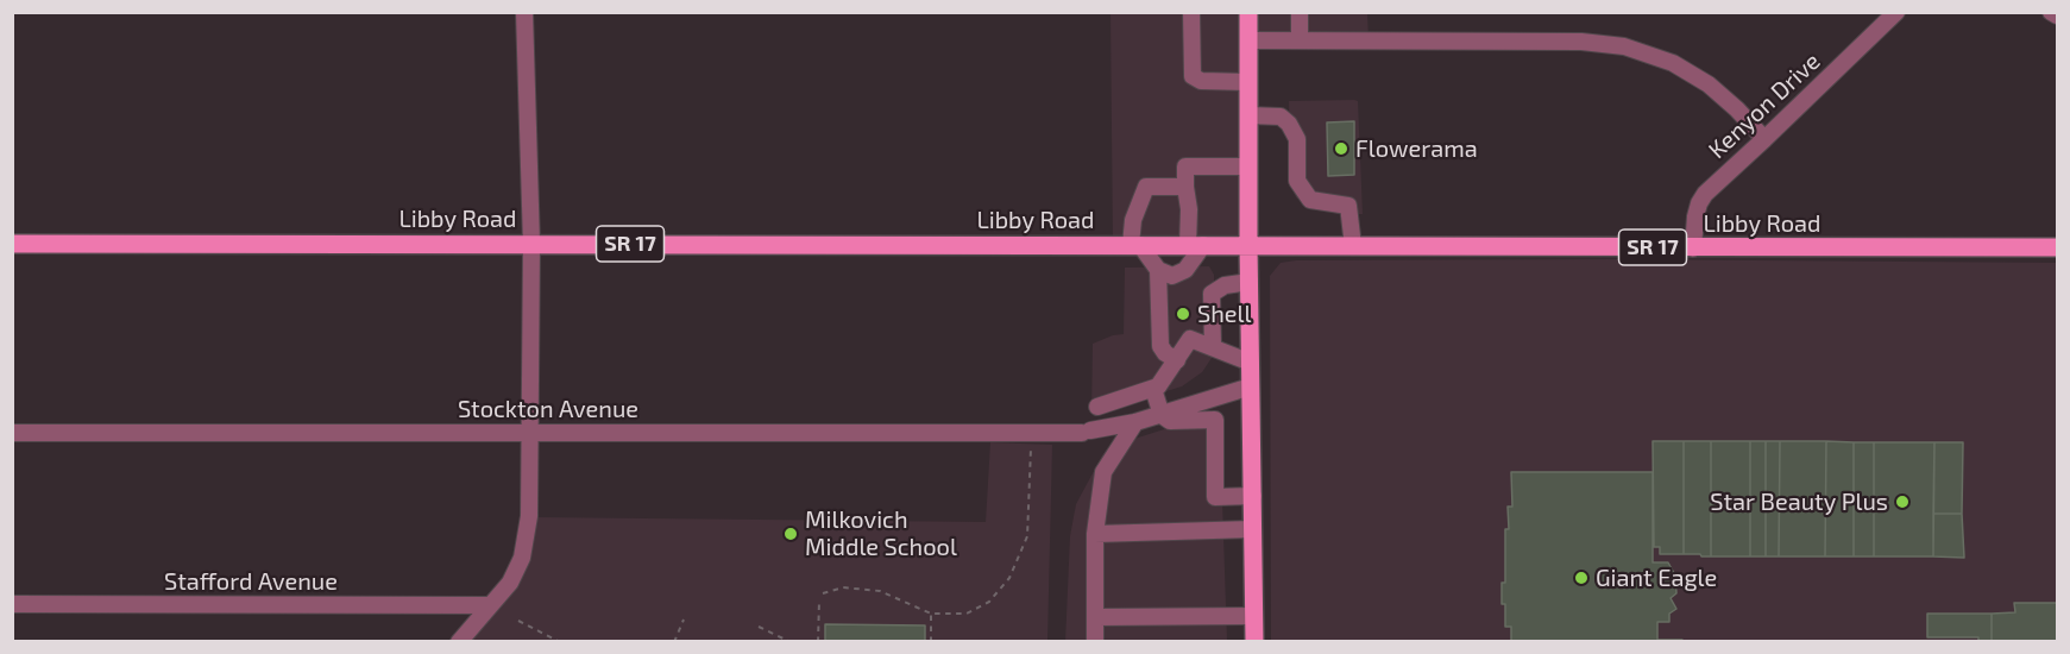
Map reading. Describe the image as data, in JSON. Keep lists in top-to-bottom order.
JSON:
{
  "streets": {
    "main road": ["Libby Road", "SR 17"],
    "street": ["Kenyon Drive", "Stockton Avenue", "Stafford Avenue"]
  },
  "crossings": [
    ["Kenyon Drive", "Libby Road"]
  ],
  "places": [
    "Flowerama",
    "Shell",
    "Star Beauty Plus",
    "Milkovich Middle School",
    "Giant Eagle"
  ]
}
